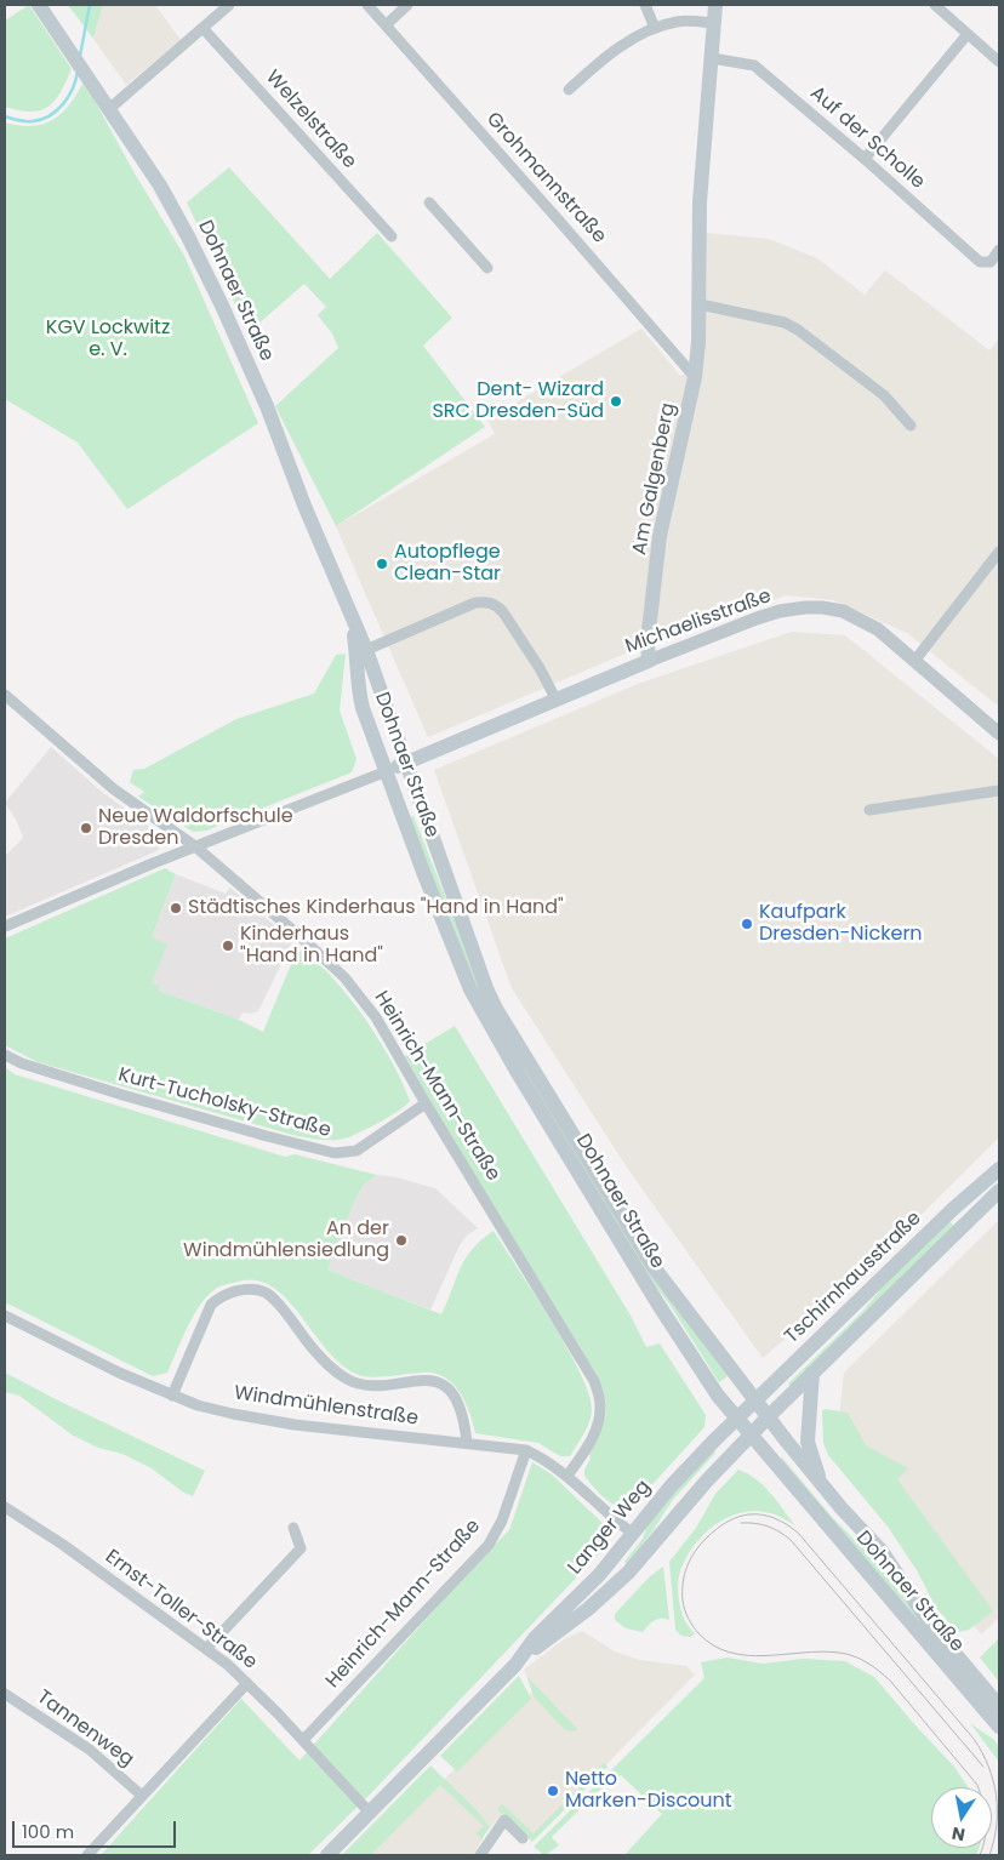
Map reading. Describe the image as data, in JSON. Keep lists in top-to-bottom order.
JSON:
{
  "streets": {
    "main road": [
      "Dohnaer Straße",
      "Am Galgenberg",
      "Michaelisstraße",
      "Tschirnhausstraße",
      "Langer Weg"
    ],
    "street": [
      "Welzelstraße",
      "Auf der Scholle",
      "Grohmannstraße",
      "Heinrich-Mann-Straße",
      "Kurt-Tucholsky-Straße",
      "Windmühlenstraße",
      "Ernst-Toller-Straße",
      "Tannenweg"
    ]
  },
  "crossings": [
    ["Auf der Scholle", "Am Galgenberg"],
    ["Grohmannstraße", "Am Galgenberg"],
    ["Dohnaer Straße", "Michaelisstraße"],
    ["Dohnaer Straße", "Tschirnhausstraße"],
    ["Dohnaer Straße", "Langer Weg"],
    ["Am Galgenberg", "Michaelisstraße"],
    ["Heinrich-Mann-Straße", "Kurt-Tucholsky-Straße"],
    ["Heinrich-Mann-Straße", "Windmühlenstraße"],
    ["Heinrich-Mann-Straße", "Ernst-Toller-Straße"],
    ["Tschirnhausstraße", "Langer Weg"],
    ["Windmühlenstraße", "Langer Weg"],
    ["Langer Weg", "Ernst-Toller-Straße"]
  ],
  "parks": ["KGV Lockwitz e. V."],
  "places": [
    "Dent- Wizard SRC Dresden-Süd",
    "Autopflege Clean-Star",
    "Neue Waldorfschule Dresden",
    "Städtisches Kinderhaus \"Hand in Hand\"",
    "Kaufpark Dresden-Nickern",
    "Kinderhaus \"Hand in Hand\"",
    "An der Windmühlensiedlung",
    "Netto Marken-Discount"
  ],
  "scale_bar": "100 m",
  "north": "bottom"
}
